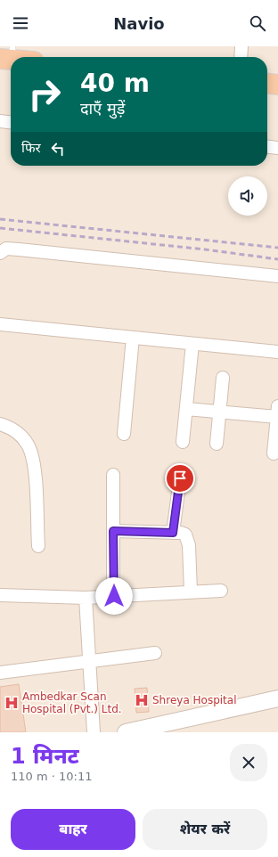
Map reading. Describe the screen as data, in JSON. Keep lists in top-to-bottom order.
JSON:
{
  "places": {
    "hospital": ["Shreya Hospital", "Ambedkar Scan Hospital (Pvt.) Ltd."]
  },
  "page": {
    "header": "Navio",
    "turn": ["40 m", "दाएँ मुड़ें"],
    "then": "फिर",
    "heading": ["1 मिनट", "110 m · 10:11"],
    "buttons": ["बाहर", "शेयर करें"]
  }
}
